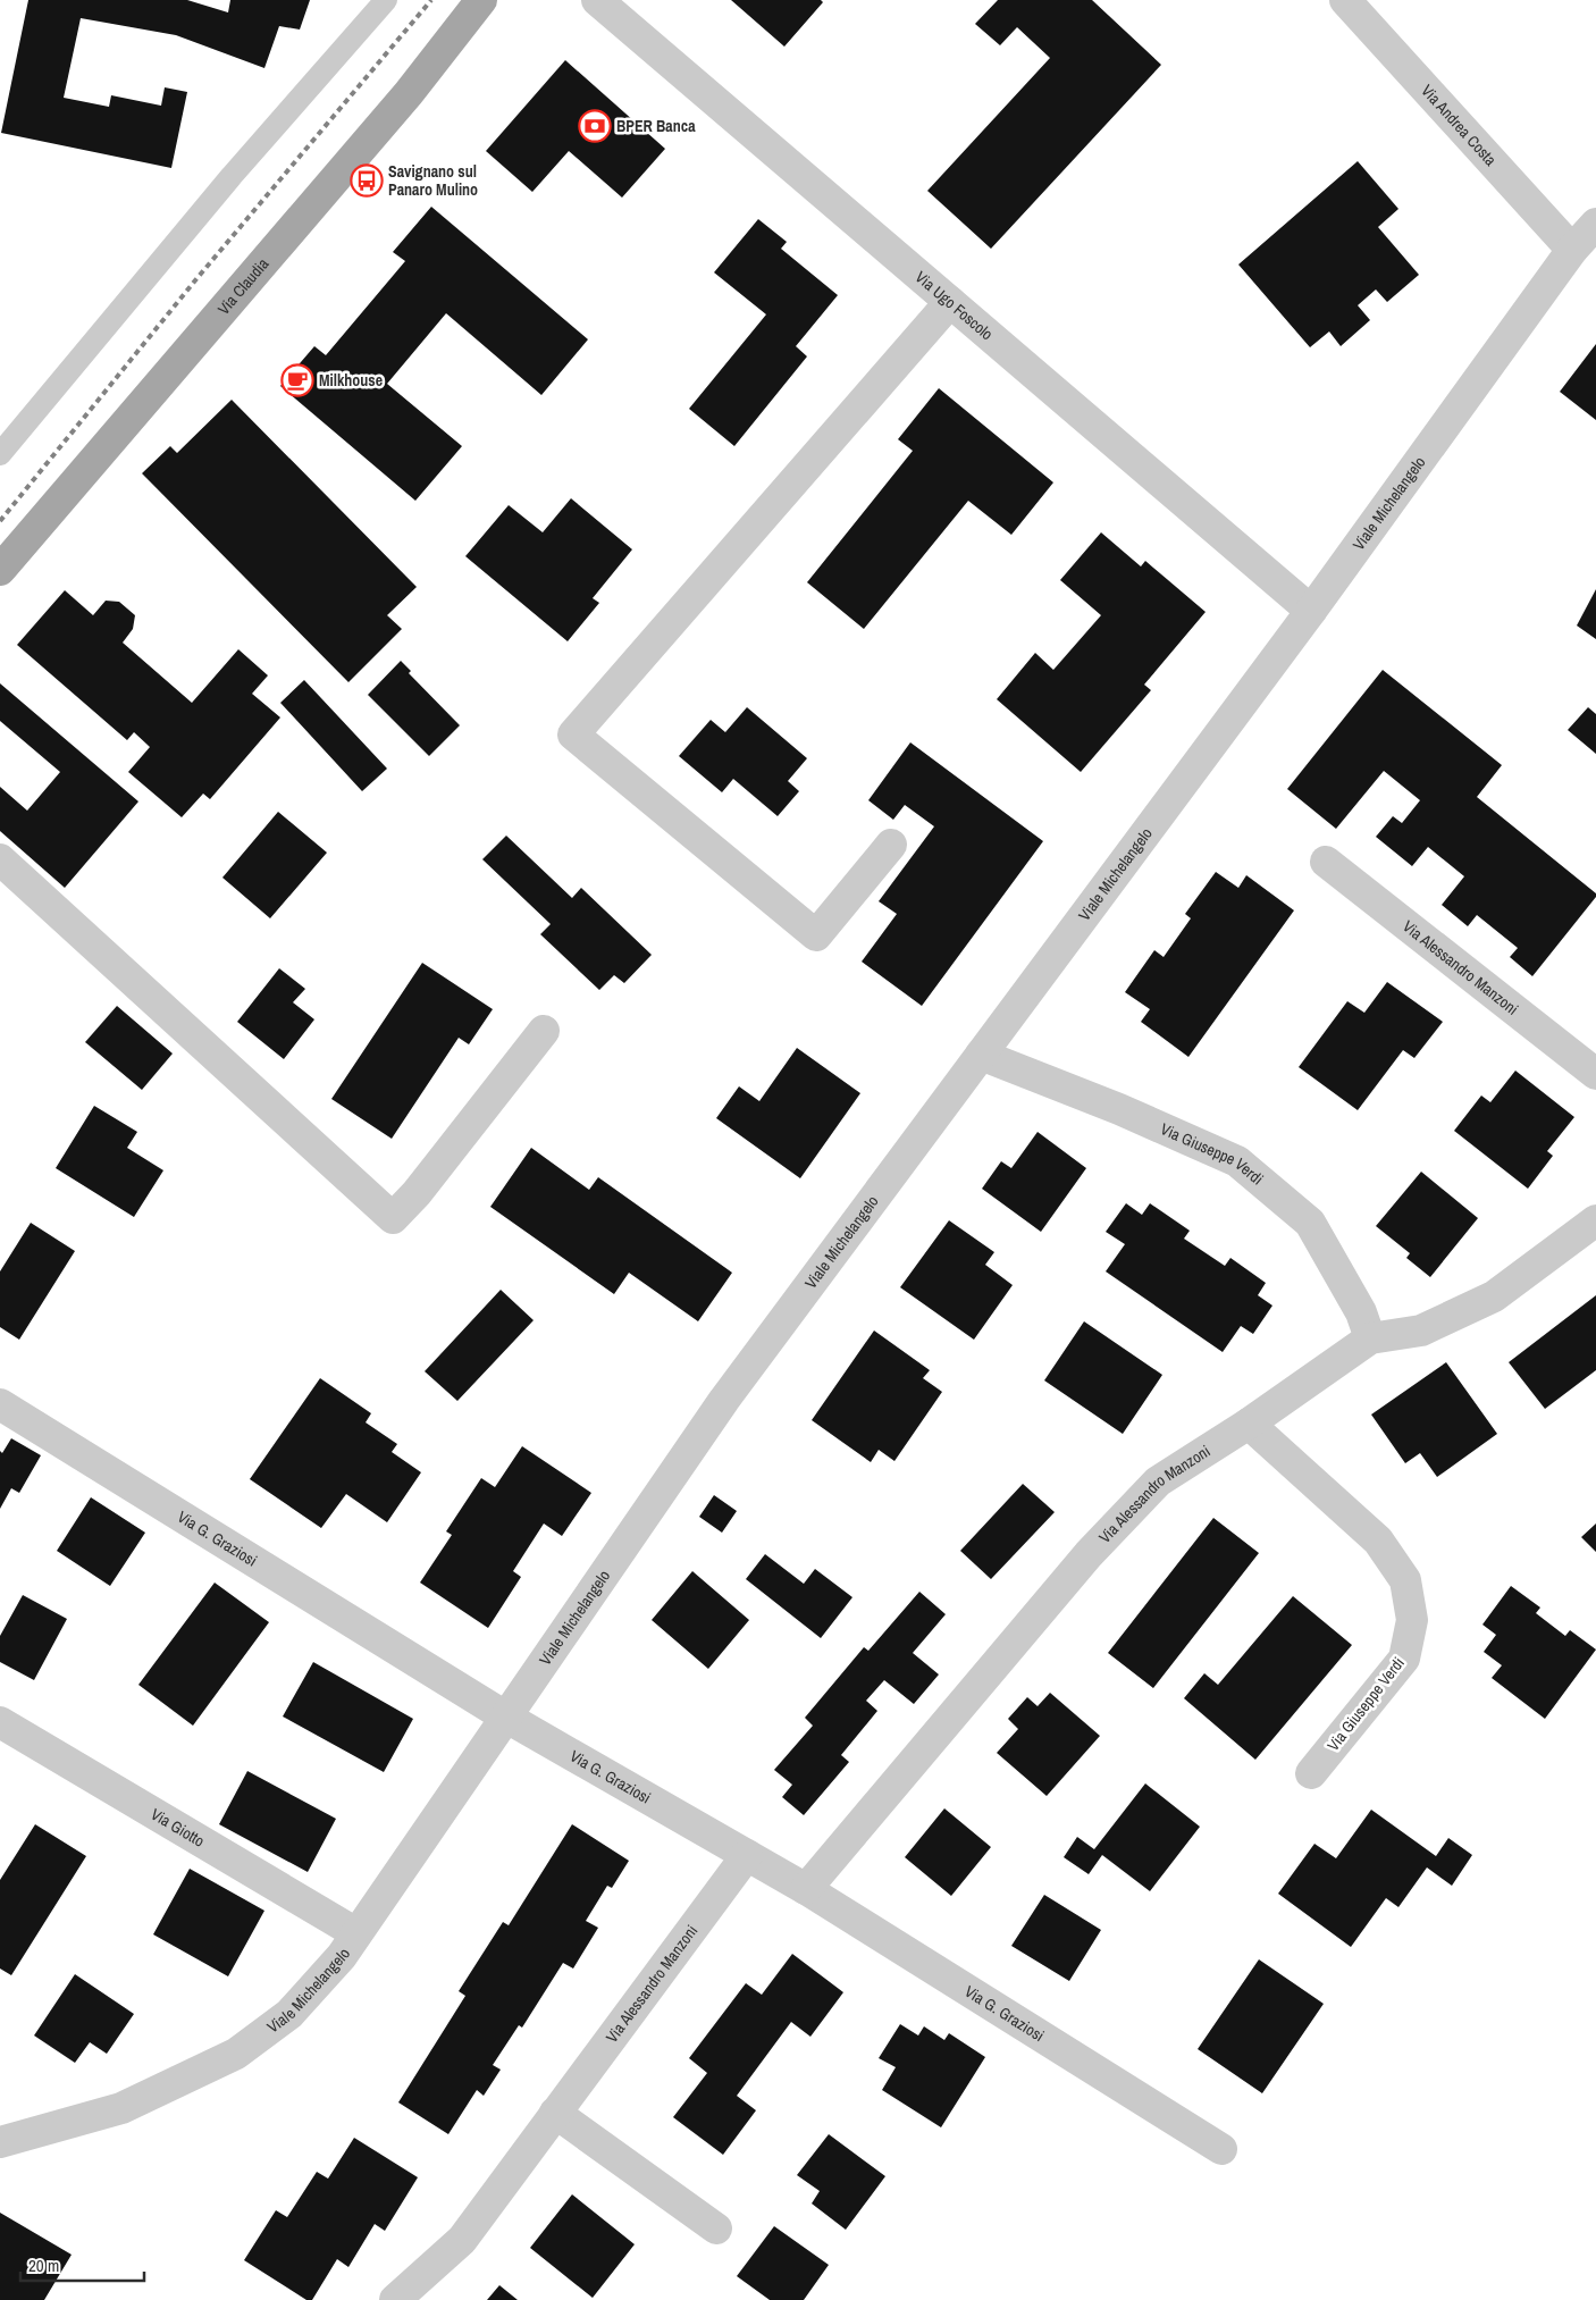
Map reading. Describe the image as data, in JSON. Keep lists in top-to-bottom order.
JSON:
{
  "streets": {
    "main road": ["Via Claudia"],
    "street": [
      "Via Andrea Costa",
      "Via Ugo Foscolo",
      "Viale Michelangelo",
      "Via Alessandro Manzoni",
      "Via Giuseppe Verdi",
      "Via G. Graziosi",
      "Via Giotto"
    ]
  },
  "crossings": [
    ["Via Andrea Costa", "Viale Michelangelo"],
    ["Via Ugo Foscolo", "Viale Michelangelo"],
    ["Viale Michelangelo", "Via Giuseppe Verdi"],
    ["Viale Michelangelo", "Via G. Graziosi"],
    ["Viale Michelangelo", "Via Giotto"],
    ["Via Alessandro Manzoni", "Via Giuseppe Verdi"],
    ["Via Alessandro Manzoni", "Via G. Graziosi"]
  ],
  "places": {
    "bank": ["BPER Banca"],
    "bus stop": ["Savignano sul Panaro Mulino"],
    "cafe": ["Milkhouse"]
  },
  "scale_bar": "20 m"
}
